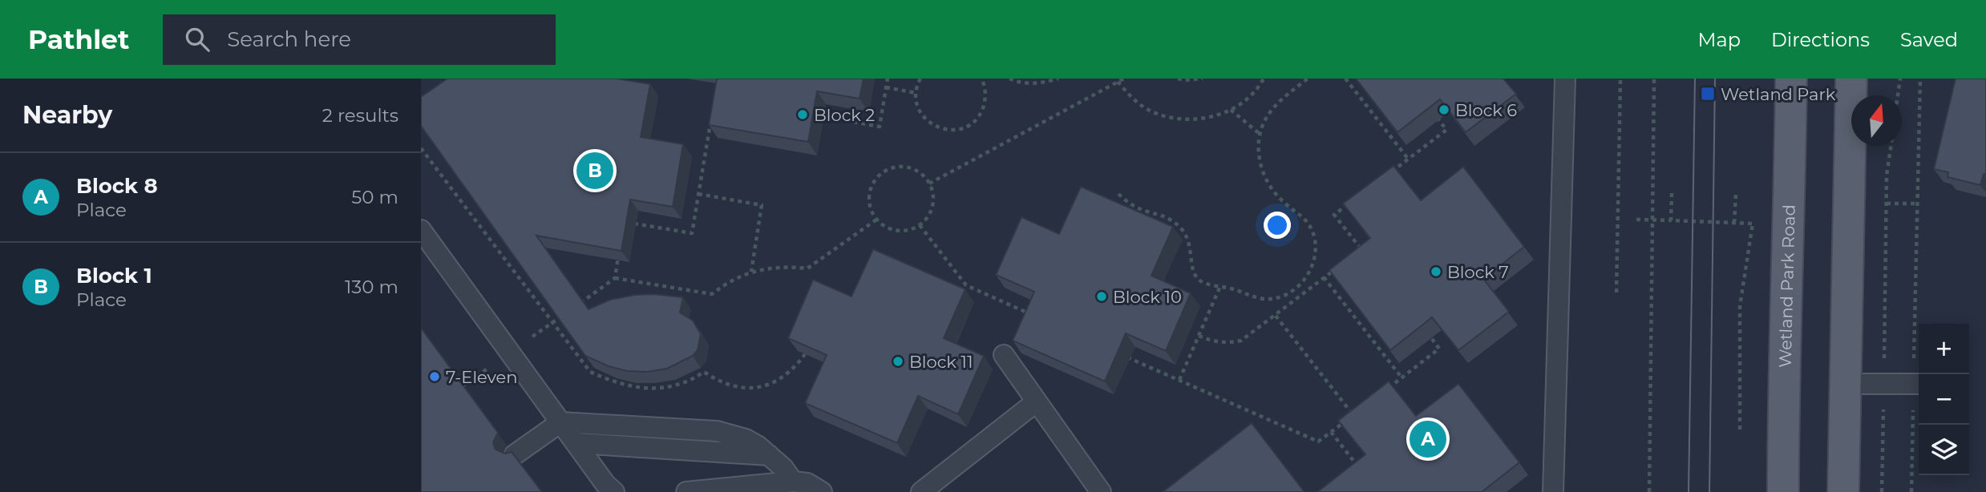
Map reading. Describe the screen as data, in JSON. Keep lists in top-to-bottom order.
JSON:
{
  "streets": {
    "main road": ["Wetland Park Road"]
  },
  "places": {
    "transit": ["Wetland Park"],
    "other": [
      "Block 6",
      "Block 2",
      "Block 7",
      "Block 10",
      "Block 11",
      "7-Eleven"
    ]
  },
  "north": "top",
  "page": {
    "header": "Pathlet",
    "search": "Search here",
    "nav": ["Map", "Directions", "Saved"],
    "heading": ["Nearby", "2 results"],
    "pins": ["B", "A"],
    "list": [
      {
        "mark": "A",
        "name": "Block 8",
        "note": "Place",
        "value": "50 m"
      },
      {
        "mark": "B",
        "name": "Block 1",
        "note": "Place",
        "value": "130 m"
      }
    ],
    "map_buttons": ["+", "−"]
  }
}
